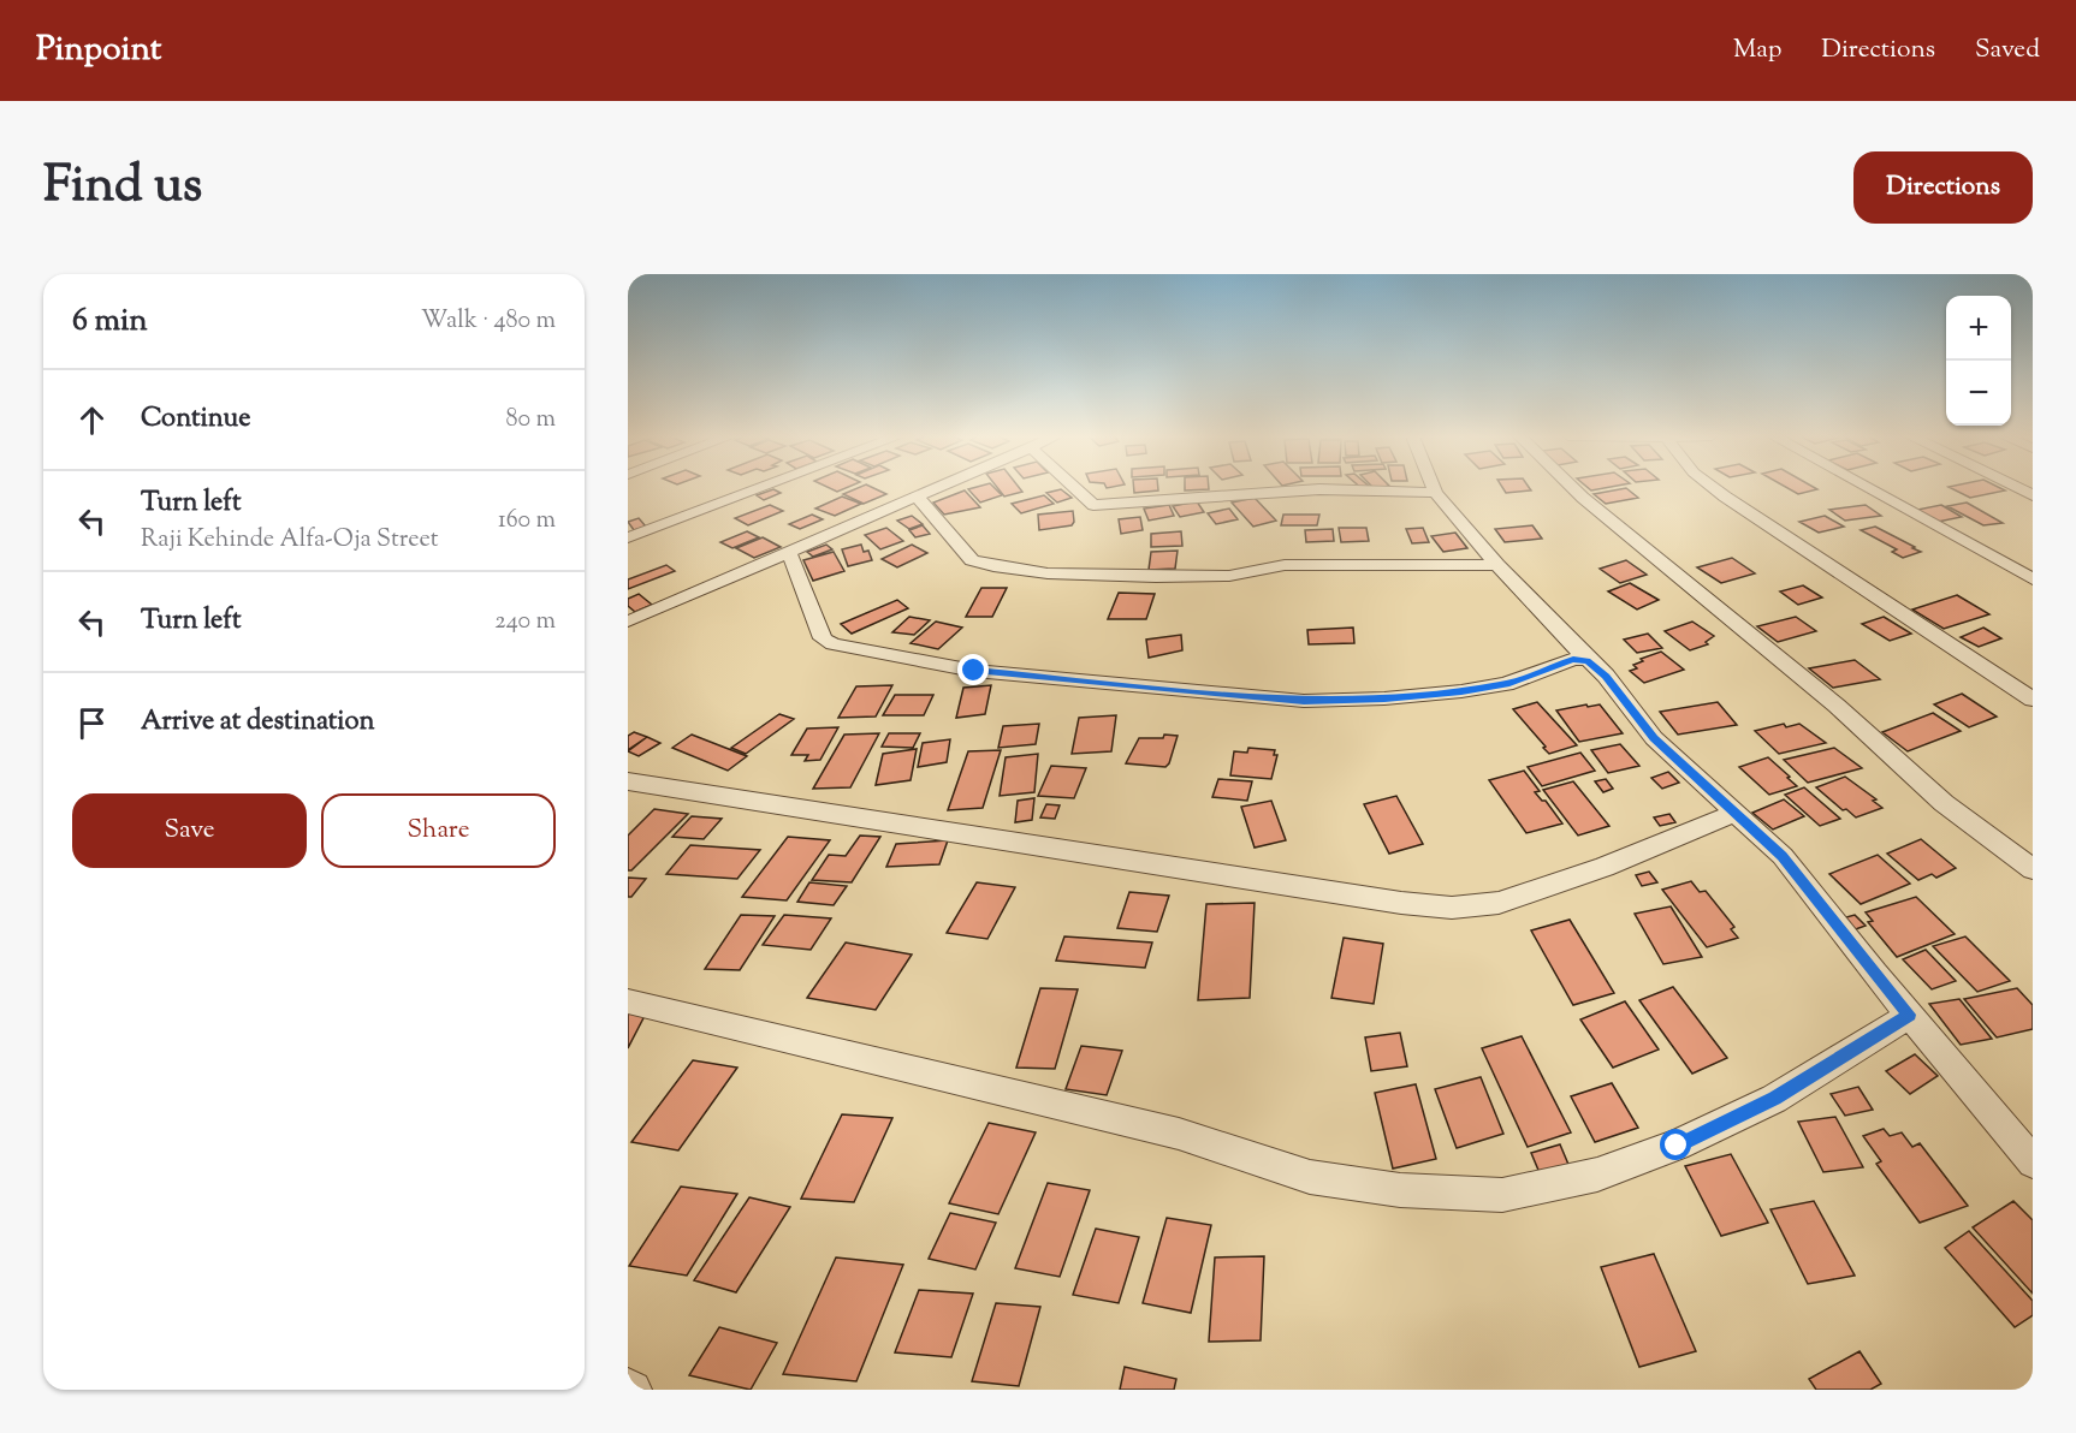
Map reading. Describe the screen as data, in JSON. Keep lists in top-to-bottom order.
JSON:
{
  "page": {
    "header": "Pinpoint",
    "nav": ["Map", "Directions", "Saved"],
    "title": "Find us",
    "buttons": [
      "Directions",
      ["Save", "Share"]
    ],
    "heading": ["6 min", "Walk · 480 m"],
    "map_buttons": ["+", "−"],
    "list": [
      ["Continue", "80 m"],
      ["Turn left", "Raji Kehinde Alfa-Oja Street", "160 m"],
      ["Turn left", "240 m"],
      "Arrive at destination"
    ]
  }
}
